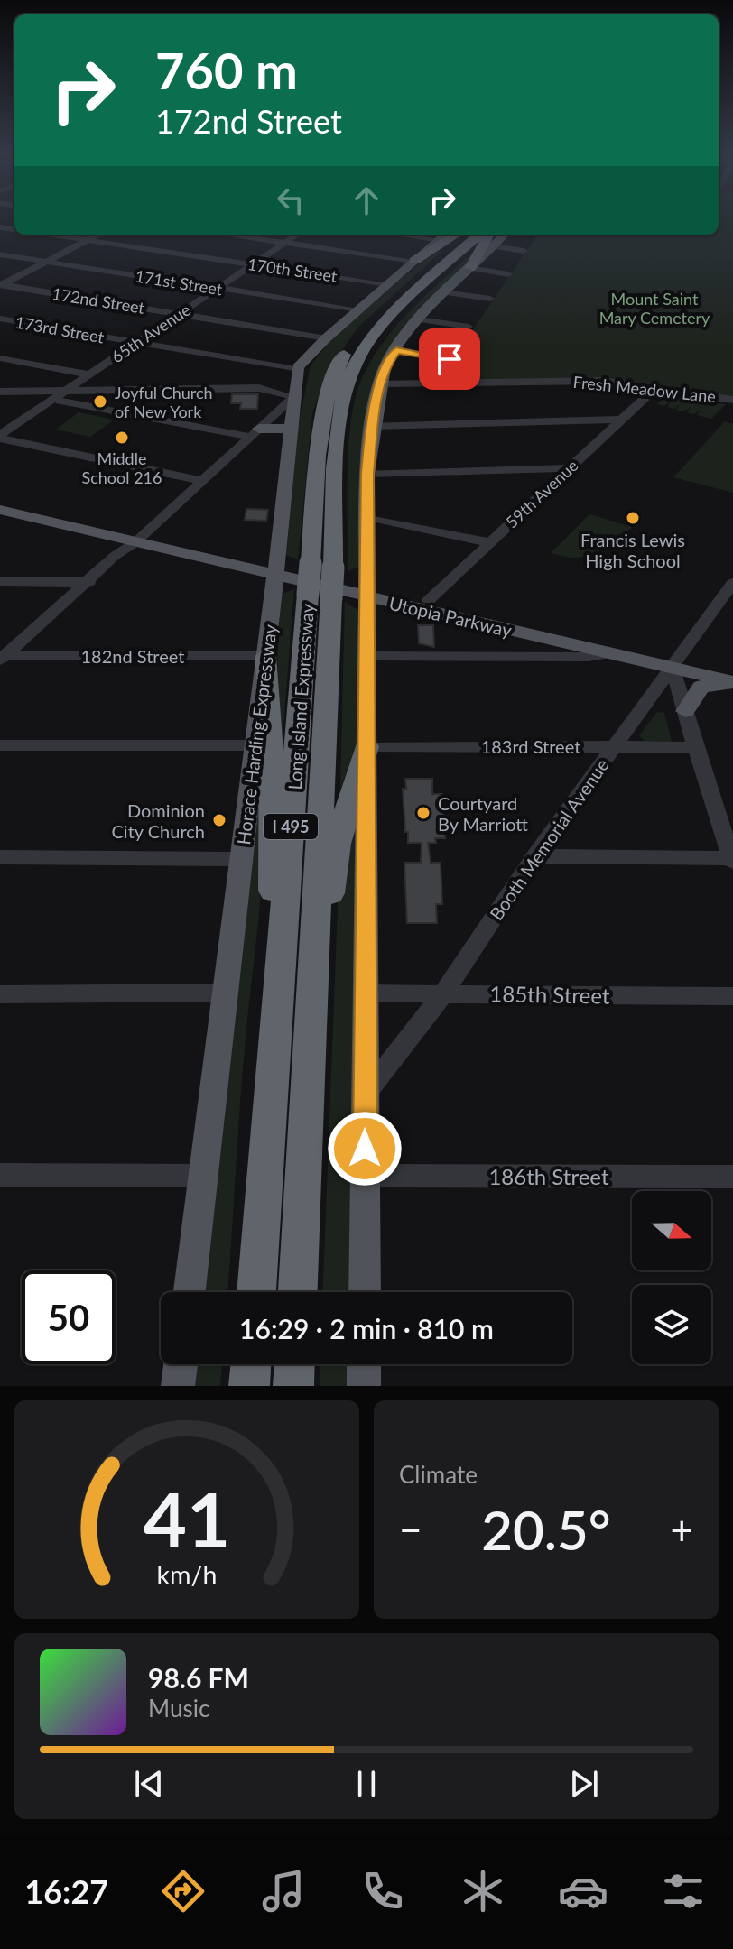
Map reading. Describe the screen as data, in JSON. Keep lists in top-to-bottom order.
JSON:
{
  "streets": {
    "highway": ["Long Island Expressway", "I 495"],
    "main road": ["Utopia Parkway", "Horace Harding Expressway"],
    "street": [
      "170th Street",
      "171st Street",
      "172nd Street",
      "173rd Street",
      "65th Avenue",
      "Fresh Meadow Lane",
      "59th Avenue",
      "182nd Street",
      "183rd Street",
      "Booth Memorial Avenue",
      "185th Street",
      "186th Street"
    ]
  },
  "crossings": [
    ["170th Street", "65th Avenue"],
    ["171st Street", "65th Avenue"],
    ["172nd Street", "65th Avenue"],
    ["173rd Street", "65th Avenue"],
    ["173rd Street", "Horace Harding Expressway"],
    ["Fresh Meadow Lane", "59th Avenue"],
    ["59th Avenue", "Utopia Parkway"],
    ["Utopia Parkway", "Horace Harding Expressway"],
    ["Utopia Parkway", "Booth Memorial Avenue"],
    ["182nd Street", "Horace Harding Expressway"],
    ["183rd Street", "Booth Memorial Avenue"],
    ["Booth Memorial Avenue", "185th Street"]
  ],
  "parks": ["Mount Saint Mary Cemetery"],
  "places": [
    "Joyful Church of New York",
    "Middle School 216",
    "Francis Lewis High School",
    "Courtyard By Marriott",
    "Dominion City Church"
  ],
  "north": "right",
  "page": {
    "turn": ["760 m", "172nd Street"],
    "limit": "50",
    "trip": "16:29 · 2 min · 810 m",
    "tile": "Climate",
    "heat": ["−", "20.5°", "+"],
    "song": ["98.6 FM", "Music"],
    "tabs": "16:27",
    "gauge": ["41", "km/h"]
  }
}
